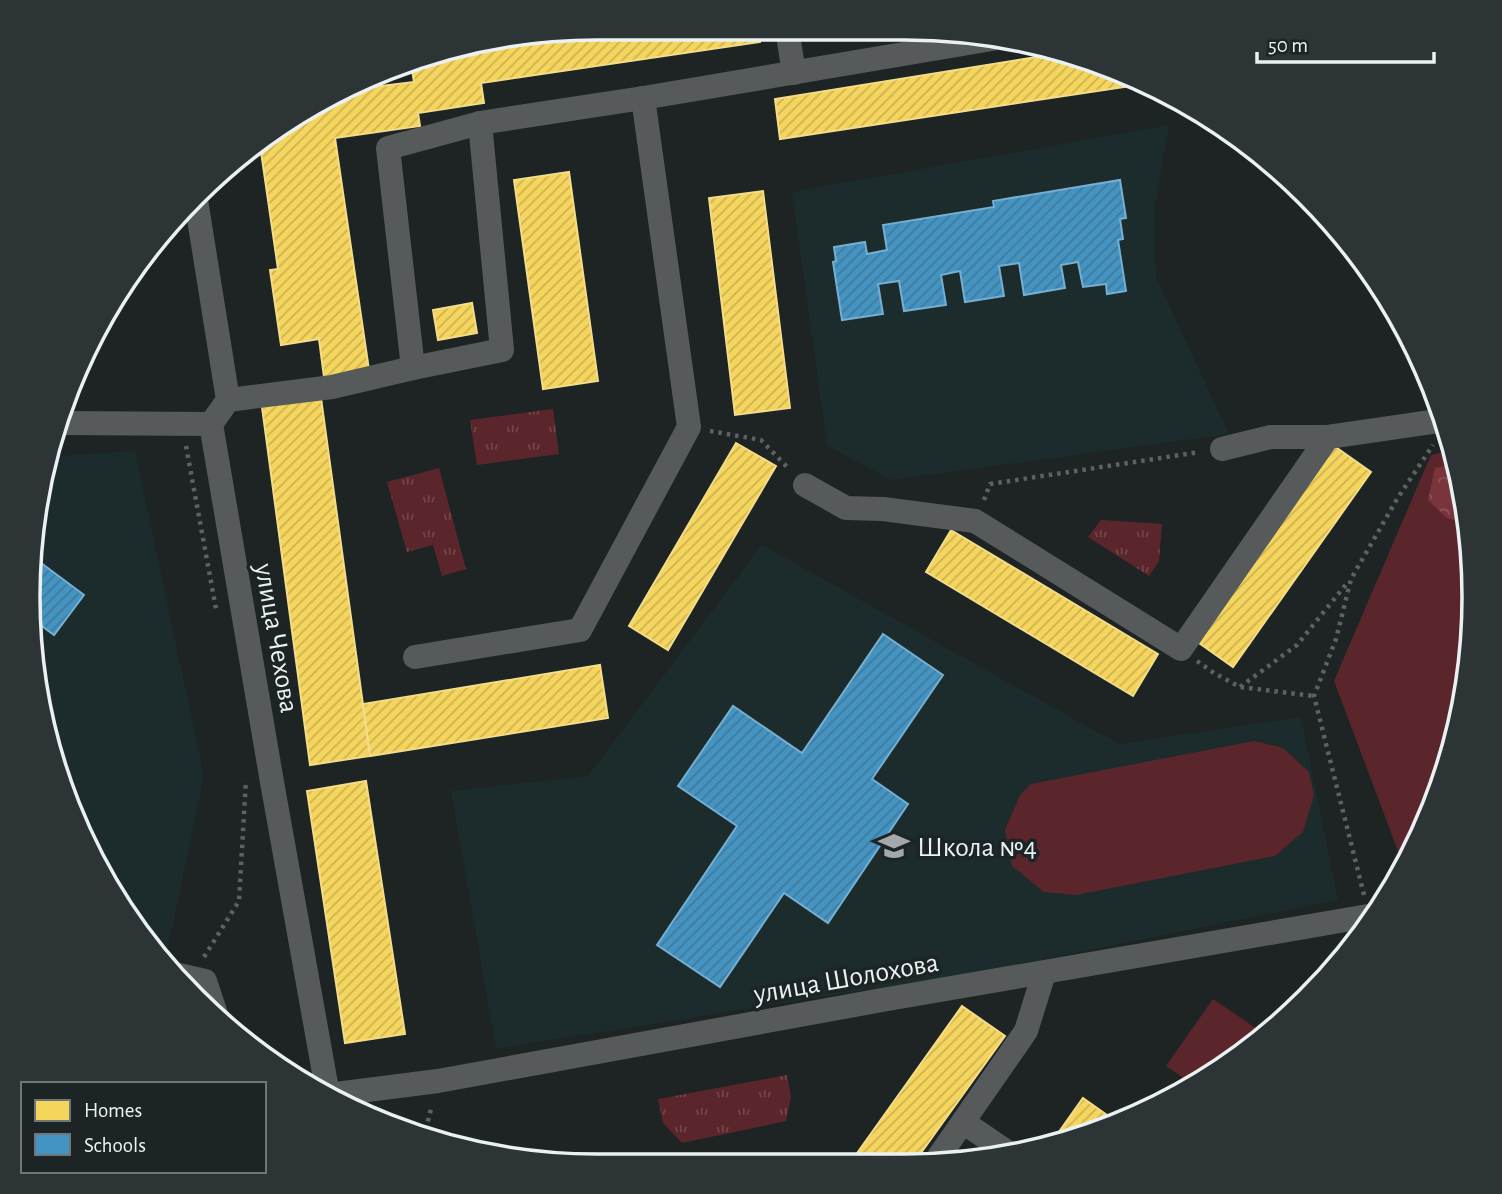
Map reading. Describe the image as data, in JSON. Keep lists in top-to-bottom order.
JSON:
{
  "streets": {
    "street": ["улица Чехова", "улица Шолохова"]
  },
  "places": {
    "school or university": ["Школа №4"]
  },
  "legend": ["Homes", "Schools"],
  "scale_bar": "50 m"
}
